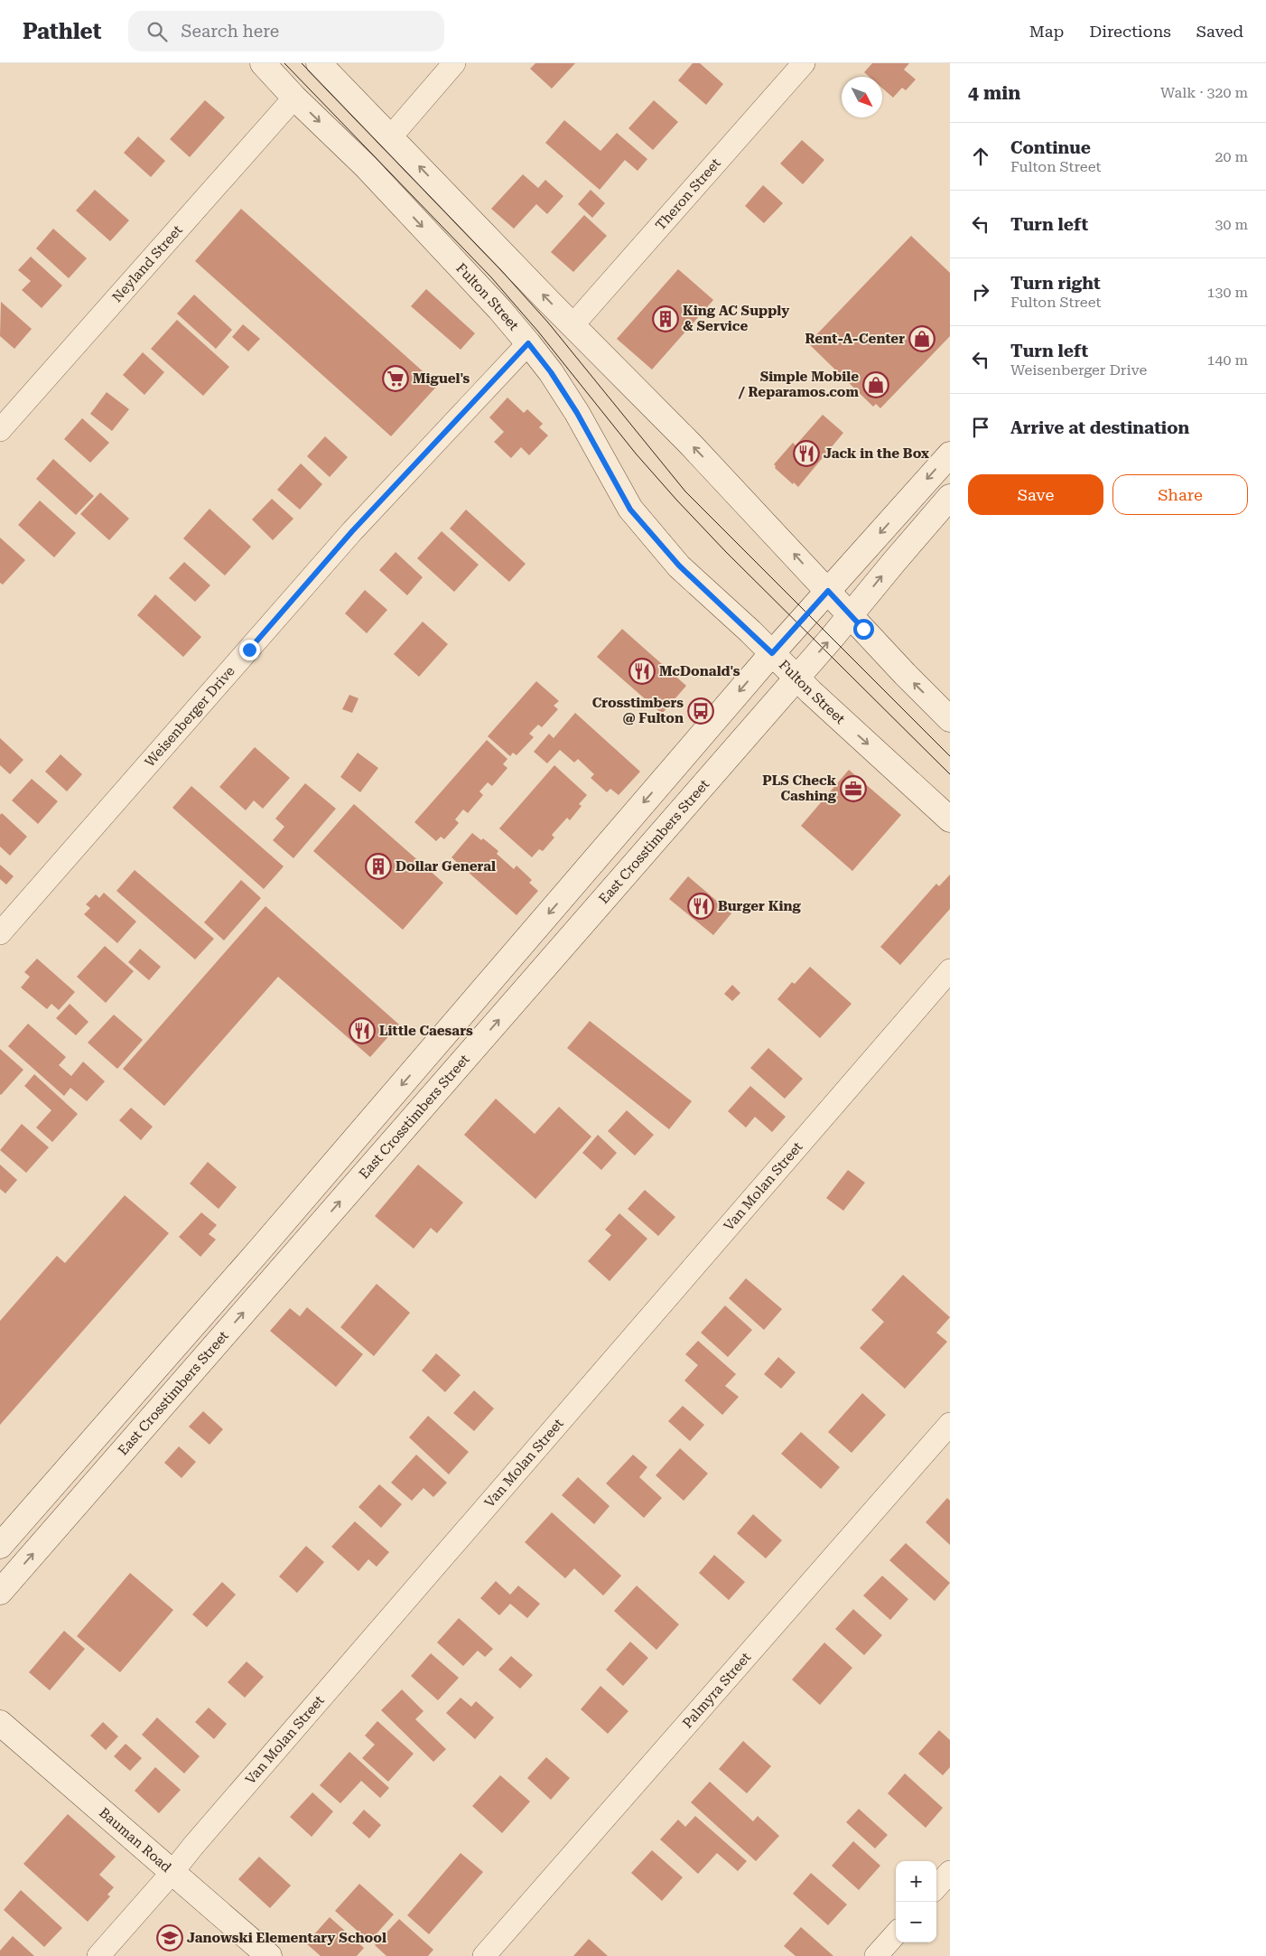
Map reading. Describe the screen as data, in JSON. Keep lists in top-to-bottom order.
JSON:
{
  "streets": {
    "main road": ["Fulton Street", "East Crosstimbers Street", "Bauman Road"],
    "street": [
      "Theron Street",
      "Neyland Street",
      "Weisenberger Drive",
      "Van Molan Street",
      "Palmyra Street"
    ]
  },
  "crossings": [
    ["Neyland Street", "Fulton Street"],
    ["Fulton Street", "Weisenberger Drive"],
    ["Fulton Street", "East Crosstimbers Street"],
    ["Van Molan Street", "Bauman Road"]
  ],
  "places": {
    "building": ["King AC Supply & Service", "Dollar General"],
    "shop": ["Rent-A-Center", "Simple Mobile / Reparamos.com"],
    "supermarket": ["Miguel's"],
    "restaurant": [
      "Jack in the Box",
      "McDonald's",
      "Burger King",
      "Little Caesars"
    ],
    "bus stop": ["Crosstimbers @ Fulton"],
    "office": ["PLS Check Cashing"],
    "school or university": ["Janowski Elementary School"]
  },
  "north": "bottom right",
  "page": {
    "header": "Pathlet",
    "search": "Search here",
    "nav": ["Map", "Directions", "Saved"],
    "heading": ["4 min", "Walk · 320 m"],
    "list": [
      ["Continue", "Fulton Street", "20 m"],
      ["Turn left", "30 m"],
      ["Turn right", "Fulton Street", "130 m"],
      ["Turn left", "Weisenberger Drive", "140 m"],
      "Arrive at destination"
    ],
    "buttons": ["Save", "Share"],
    "map_buttons": ["+", "−"]
  }
}
